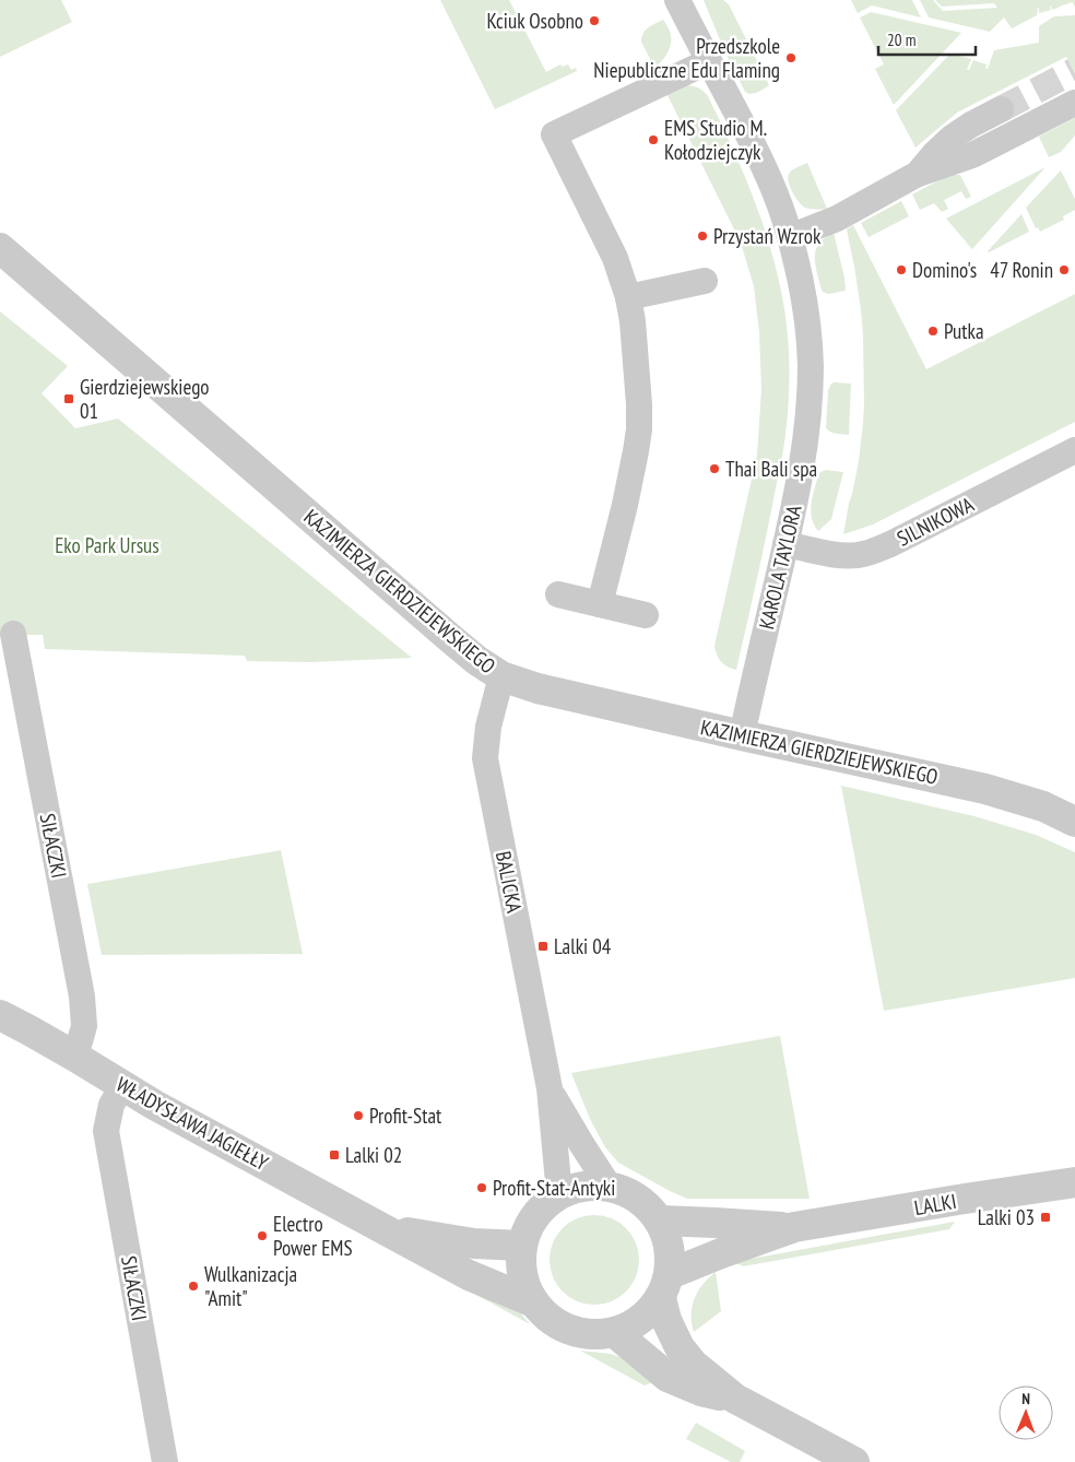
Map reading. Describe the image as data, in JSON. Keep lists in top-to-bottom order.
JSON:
{
  "streets": {
    "street": [
      "SILNIKOWA",
      "KAROLA TAYLORA",
      "KAZIMIERZA GIERDZIEJEWSKIEGO",
      "SIŁACZKI",
      "BALICKA",
      "WŁADYSŁAWA JAGIEŁŁY",
      "LALKI"
    ]
  },
  "crossings": [
    ["SILNIKOWA", "KAROLA TAYLORA"],
    ["KAROLA TAYLORA", "KAZIMIERZA GIERDZIEJEWSKIEGO"],
    ["KAZIMIERZA GIERDZIEJEWSKIEGO", "BALICKA"],
    ["SIŁACZKI", "WŁADYSŁAWA JAGIEŁŁY"],
    ["BALICKA", "WŁADYSŁAWA JAGIEŁŁY"],
    ["BALICKA", "LALKI"],
    ["WŁADYSŁAWA JAGIEŁŁY", "LALKI"]
  ],
  "parks": ["Eko Park Ursus"],
  "places": {
    "other": [
      "Kciuk Osobno",
      "Przedszkole Niepubliczne Edu Flaming",
      "EMS Studio M. Kołodziejczyk",
      "Przystań Wzrok",
      "Domino's",
      "47 Ronin",
      "Putka",
      "Thai Bali spa",
      "Profit-Stat",
      "Profit-Stat-Antyki",
      "Electro Power EMS",
      "Wulkanizacja \"Amit\""
    ],
    "transit": [
      "Gierdziejewskiego 01",
      "Lalki 04",
      "Lalki 02",
      "Lalki 03"
    ]
  },
  "scale_bar": "20 m",
  "north": "top"
}
